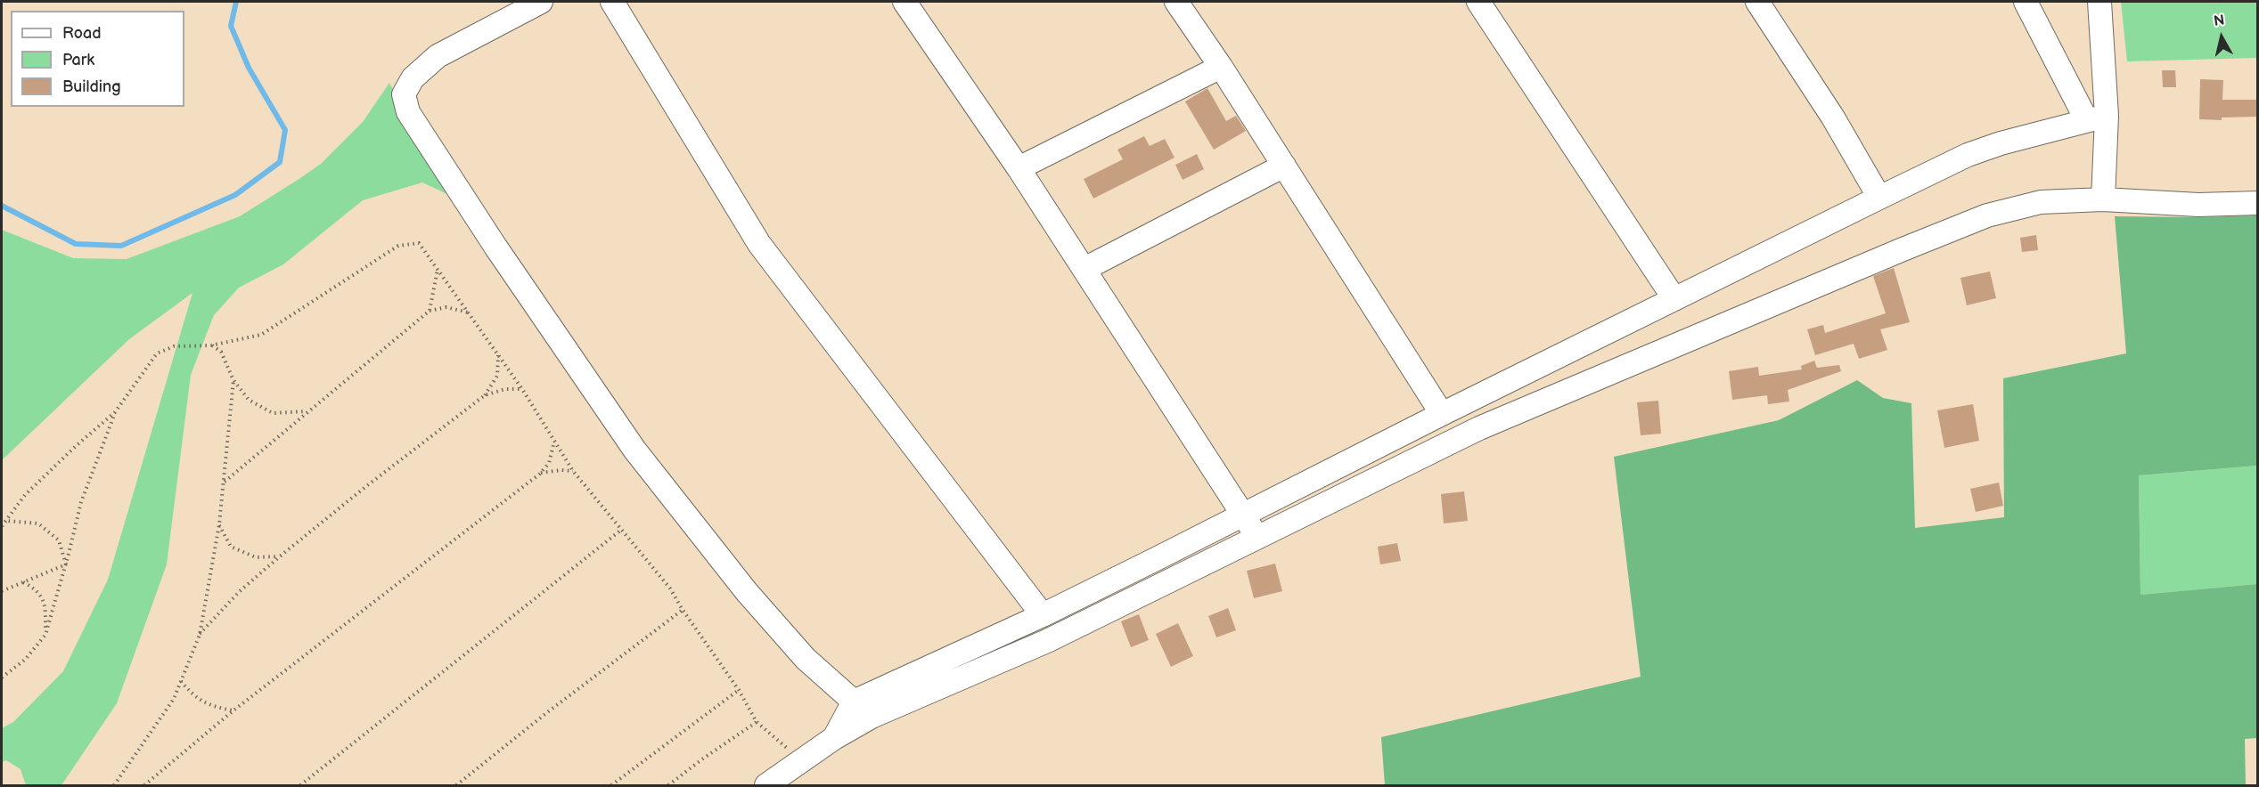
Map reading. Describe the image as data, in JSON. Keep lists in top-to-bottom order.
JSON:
{
  "legend": ["Road", "Park", "Building"],
  "north": "top"
}
